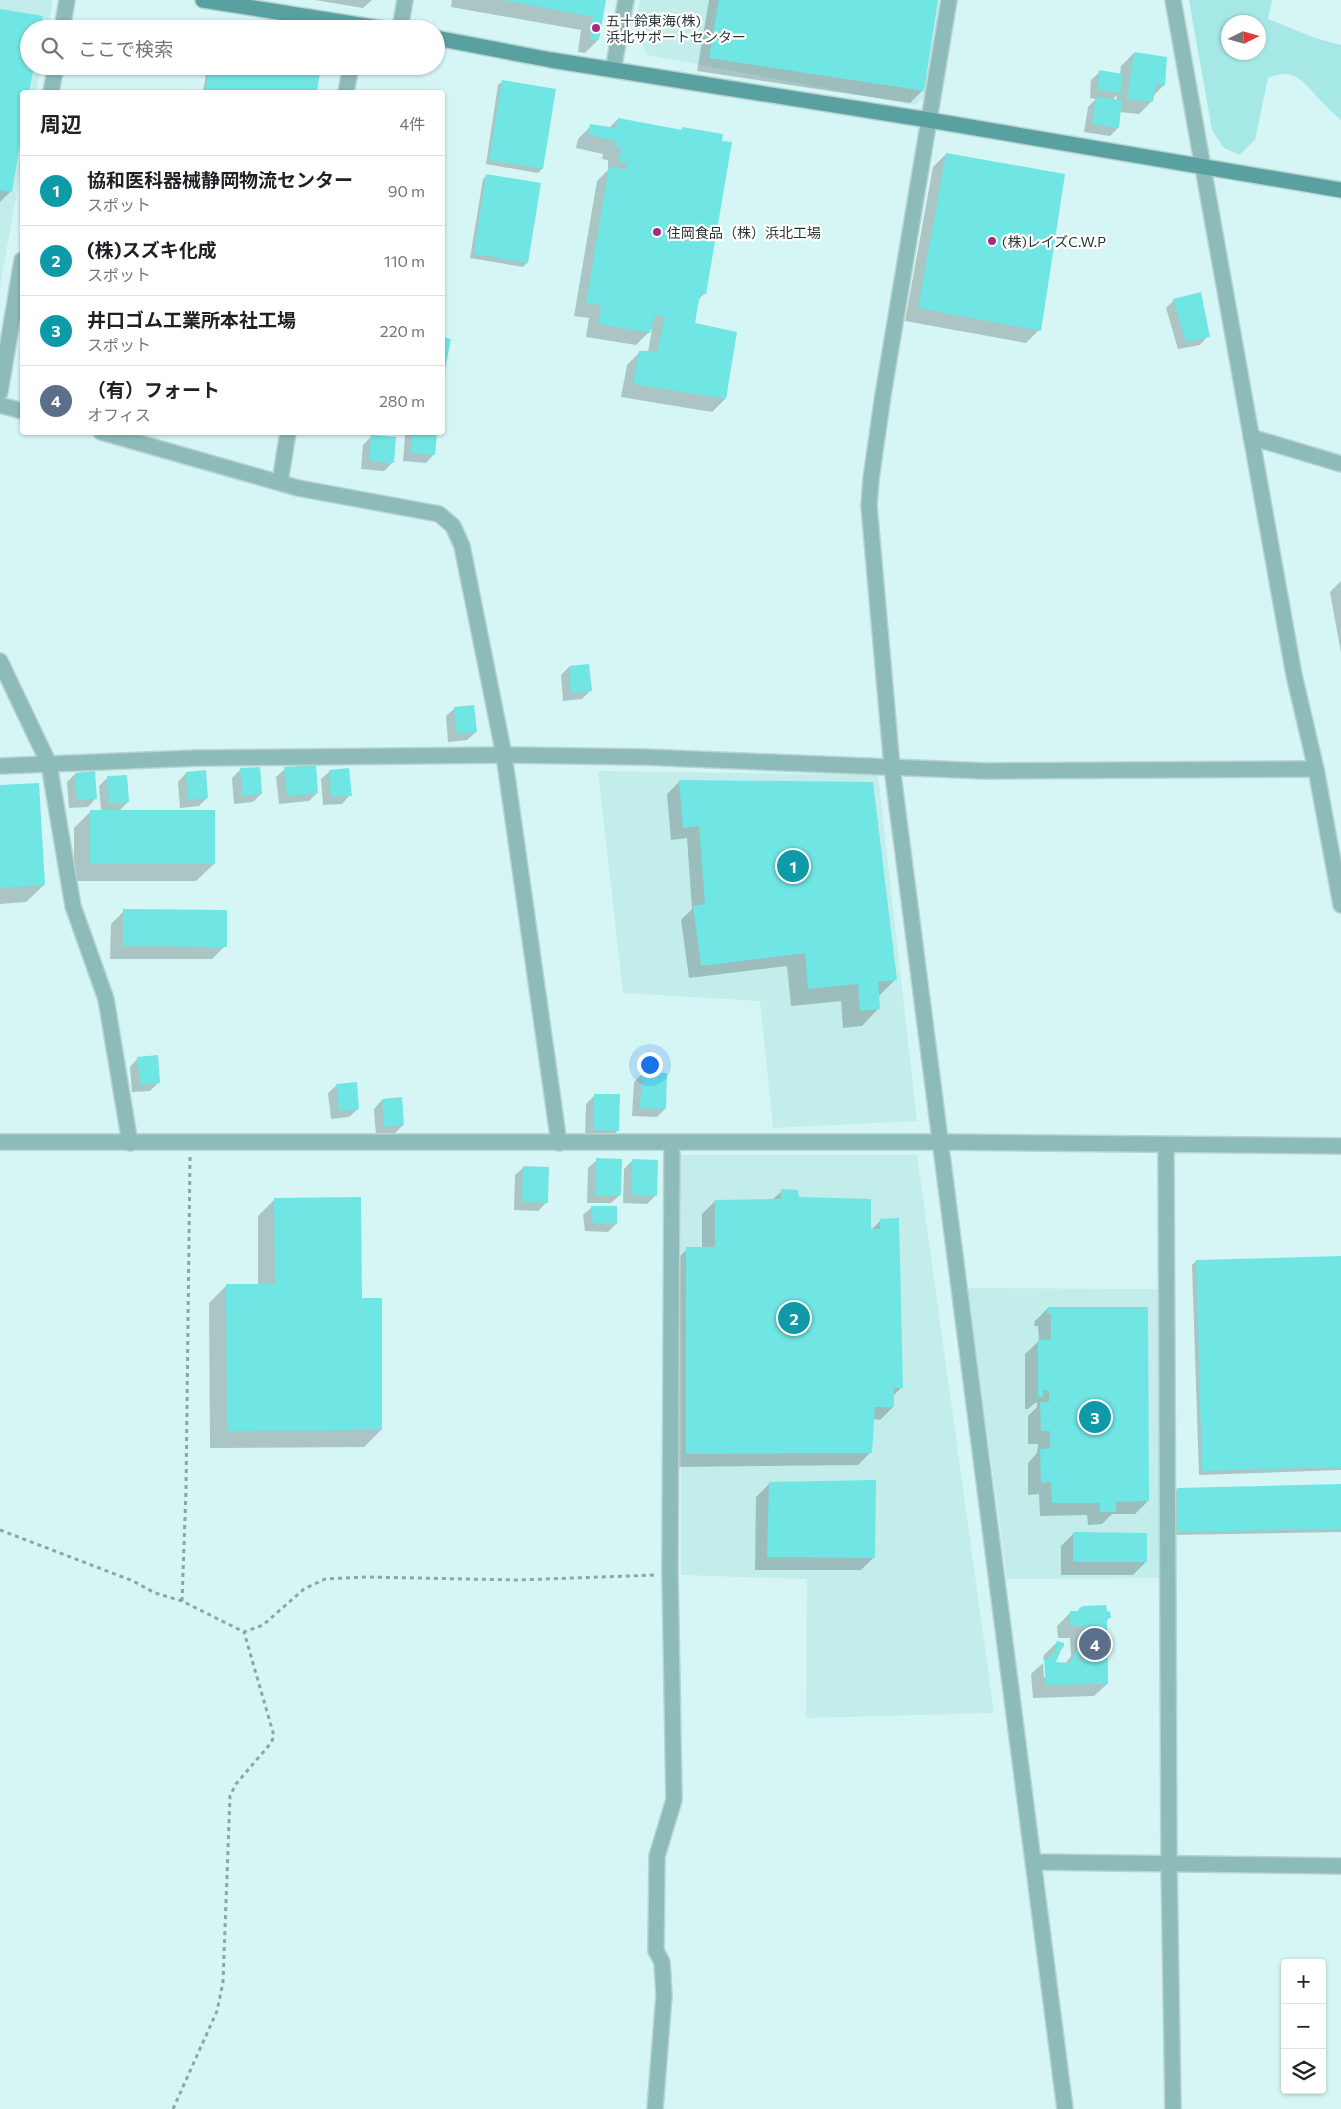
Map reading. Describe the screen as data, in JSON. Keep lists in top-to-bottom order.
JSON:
{
  "places": ["五十鈴東海(株) 浜北サポートセンター", "住岡食品（株）浜北工場", "(株)レイズC.W.P"],
  "north": "right",
  "page": {
    "search": "ここで検索",
    "heading": ["周辺", "4件"],
    "list": [
      {
        "mark": "1",
        "name": "協和医科器械静岡物流センター",
        "note": "スポット",
        "value": "90 m"
      },
      {
        "mark": "2",
        "name": "(株)スズキ化成",
        "note": "スポット",
        "value": "110 m"
      },
      {
        "mark": "3",
        "name": "井口ゴム工業所本社工場",
        "note": "スポット",
        "value": "220 m"
      },
      {
        "mark": "4",
        "name": "（有）フォート",
        "note": "オフィス",
        "value": "280 m"
      }
    ],
    "pins": [
      "1",
      "2",
      "3",
      "4"
    ],
    "map_buttons": ["+", "−"]
  }
}
